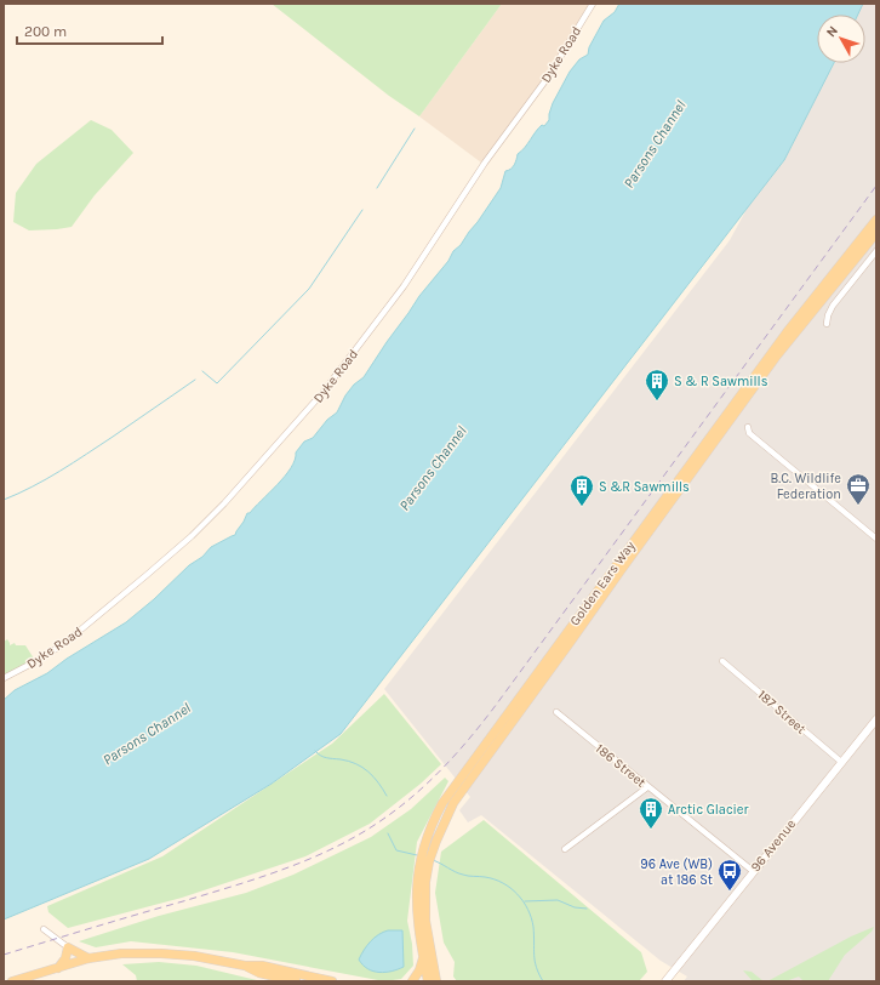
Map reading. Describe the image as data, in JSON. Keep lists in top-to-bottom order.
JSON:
{
  "streets": {
    "main road": ["Golden Ears Way", "96 Avenue"],
    "street": ["Dyke Road", "187 Street", "186 Street"]
  },
  "crossings": [
    ["187 Street", "96 Avenue"],
    ["186 Street", "96 Avenue"]
  ],
  "water": ["Parsons Channel"],
  "places": {
    "building": ["S & R Sawmills", "S &R Sawmills", "Arctic Glacier"],
    "office": ["B.C. Wildlife Federation"],
    "bus stop": ["96 Ave (WB) at 186 St"]
  },
  "scale_bar": "200 m",
  "north": "top left"
}
